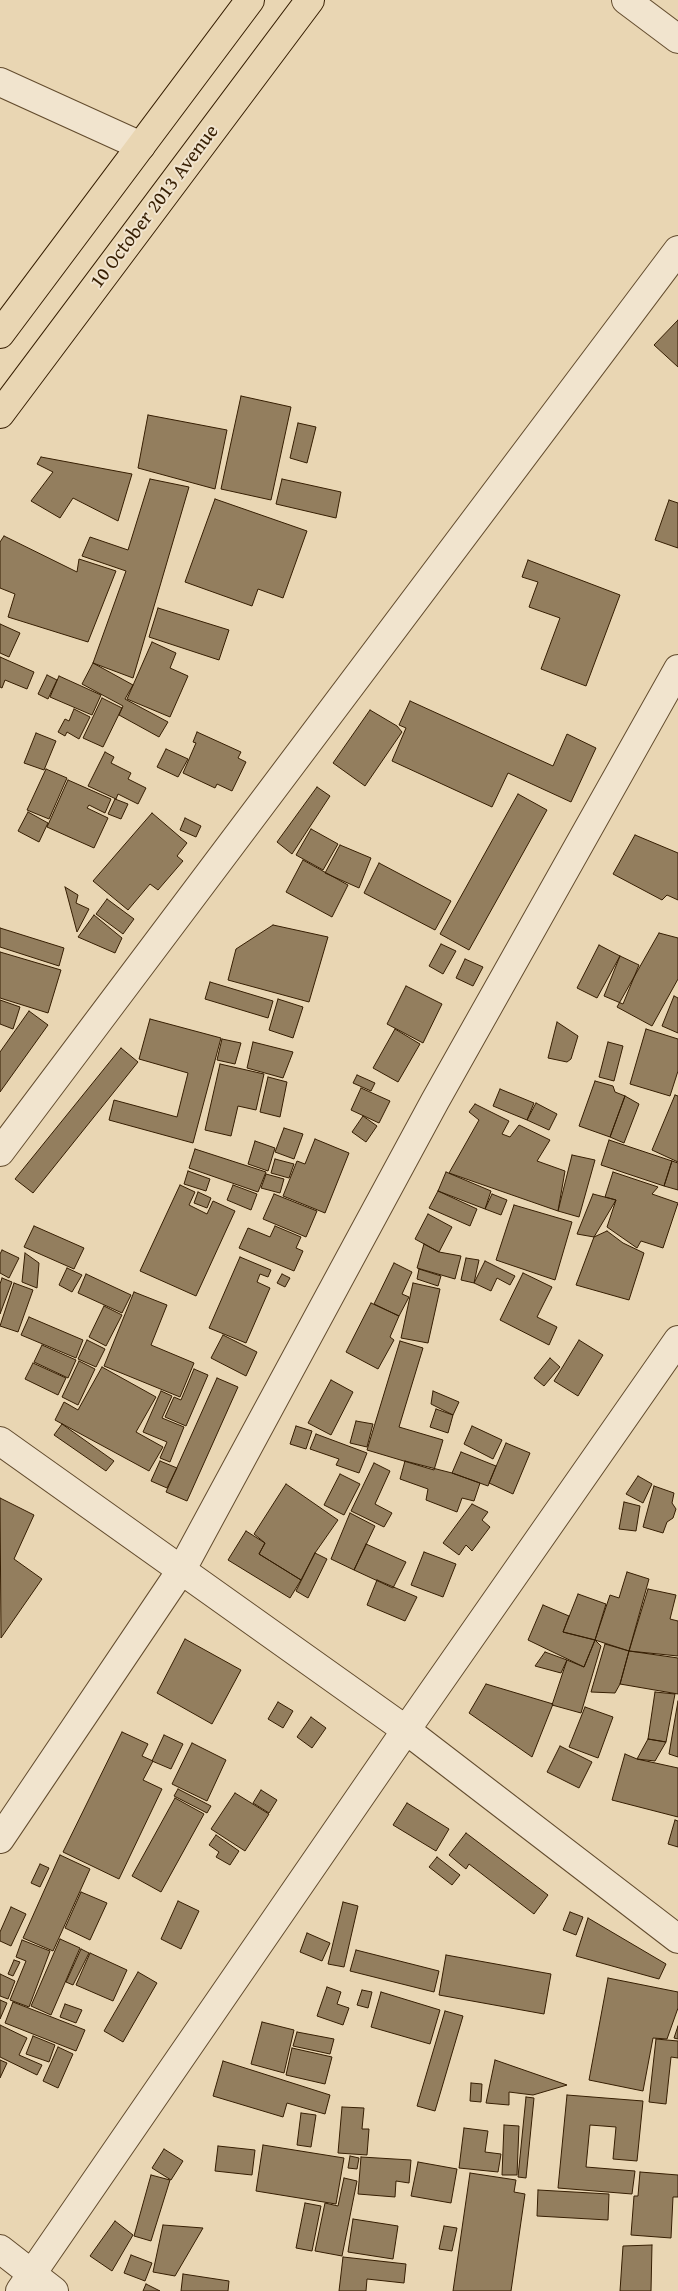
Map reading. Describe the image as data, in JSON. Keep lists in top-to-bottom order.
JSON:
{
  "streets": {
    "highway": ["10 October 2013 Avenue"]
  }
}
